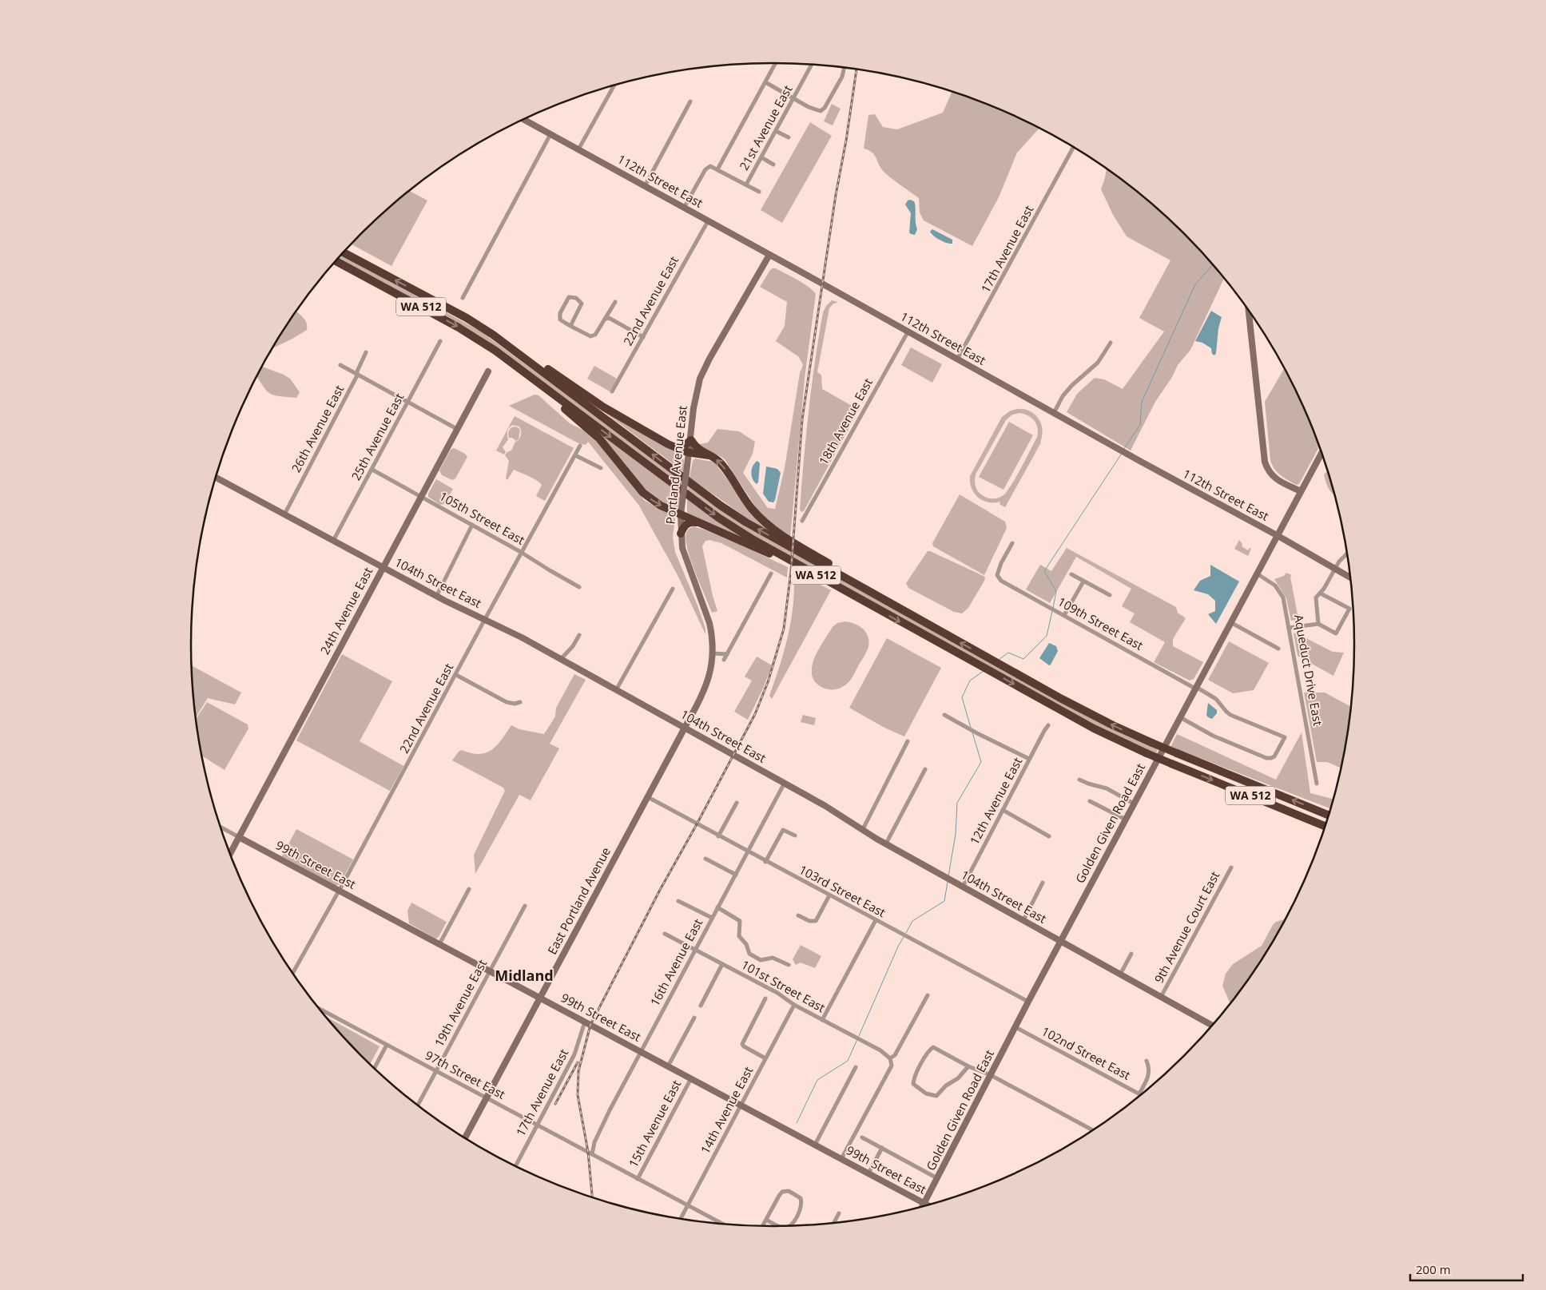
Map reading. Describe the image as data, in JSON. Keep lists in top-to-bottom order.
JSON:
{
  "streets": {
    "highway": ["WA 512"],
    "street": [
      "21st Avenue East",
      "112th Street East",
      "17th Avenue East",
      "22nd Avenue East",
      "18th Avenue East",
      "26th Avenue East",
      "25th Avenue East",
      "Portland Avenue East",
      "105th Street East",
      "104th Street East",
      "24th Avenue East",
      "109th Street East",
      "Aqueduct Drive East",
      "12th Avenue East",
      "Golden Given Road East",
      "99th Street East",
      "103rd Street East",
      "East Portland Avenue",
      "9th Avenue Court East",
      "16th Avenue East",
      "101st Street East",
      "19th Avenue East",
      "102nd Street East",
      "97th Street East",
      "14th Avenue East",
      "15th Avenue East"
    ]
  },
  "crossings": [
    ["112th Street East", "17th Avenue East"],
    ["112th Street East", "22nd Avenue East"],
    ["112th Street East", "18th Avenue East"],
    ["112th Street East", "Portland Avenue East"],
    ["112th Street East", "Golden Given Road East"],
    ["17th Avenue East", "99th Street East"],
    ["17th Avenue East", "97th Street East"],
    ["22nd Avenue East", "105th Street East"],
    ["22nd Avenue East", "104th Street East"],
    ["22nd Avenue East", "99th Street East"],
    ["26th Avenue East", "104th Street East"],
    ["25th Avenue East", "105th Street East"],
    ["25th Avenue East", "104th Street East"],
    ["Portland Avenue East", "104th Street East"],
    ["Portland Avenue East", "East Portland Avenue"],
    ["105th Street East", "24th Avenue East"],
    ["104th Street East", "24th Avenue East"],
    ["104th Street East", "12th Avenue East"],
    ["104th Street East", "Golden Given Road East"],
    ["104th Street East", "9th Avenue Court East"],
    ["104th Street East", "16th Avenue East"],
    ["24th Avenue East", "99th Street East"],
    ["109th Street East", "Golden Given Road East"],
    ["Aqueduct Drive East", "Golden Given Road East"],
    ["Golden Given Road East", "99th Street East"],
    ["Golden Given Road East", "103rd Street East"],
    ["Golden Given Road East", "102nd Street East"],
    ["99th Street East", "East Portland Avenue"],
    ["99th Street East", "16th Avenue East"],
    ["99th Street East", "19th Avenue East"],
    ["99th Street East", "14th Avenue East"],
    ["99th Street East", "15th Avenue East"],
    ["103rd Street East", "East Portland Avenue"],
    ["103rd Street East", "16th Avenue East"],
    ["East Portland Avenue", "97th Street East"],
    ["16th Avenue East", "101st Street East"],
    ["16th Avenue East", "97th Street East"],
    ["101st Street East", "14th Avenue East"],
    ["19th Avenue East", "97th Street East"],
    ["97th Street East", "14th Avenue East"],
    ["97th Street East", "15th Avenue East"]
  ],
  "districts": ["Midland"],
  "scale_bar": "200 m"
}
